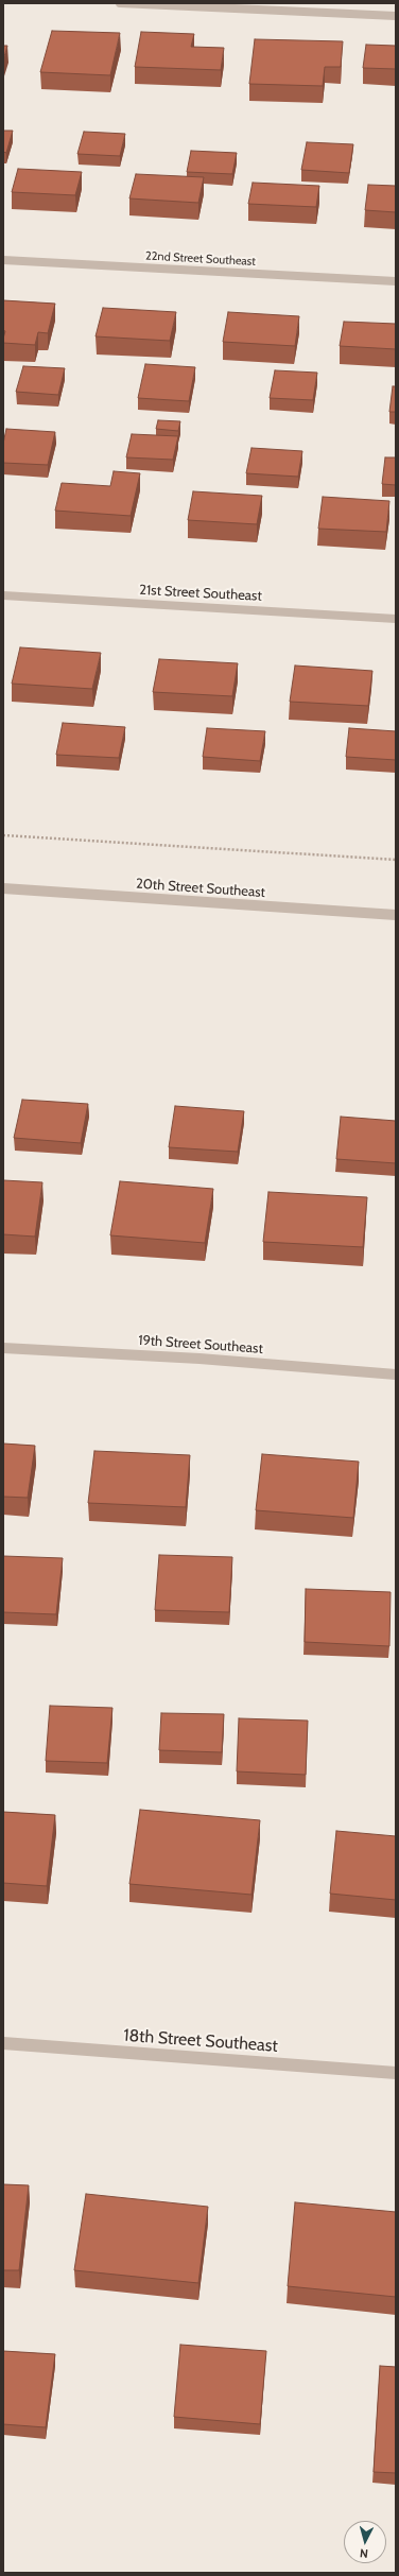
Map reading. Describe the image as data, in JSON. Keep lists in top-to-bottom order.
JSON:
{
  "streets": {
    "street": [
      "22nd Street Southeast",
      "21st Street Southeast",
      "20th Street Southeast",
      "19th Street Southeast",
      "18th Street Southeast"
    ]
  },
  "north": "bottom"
}
